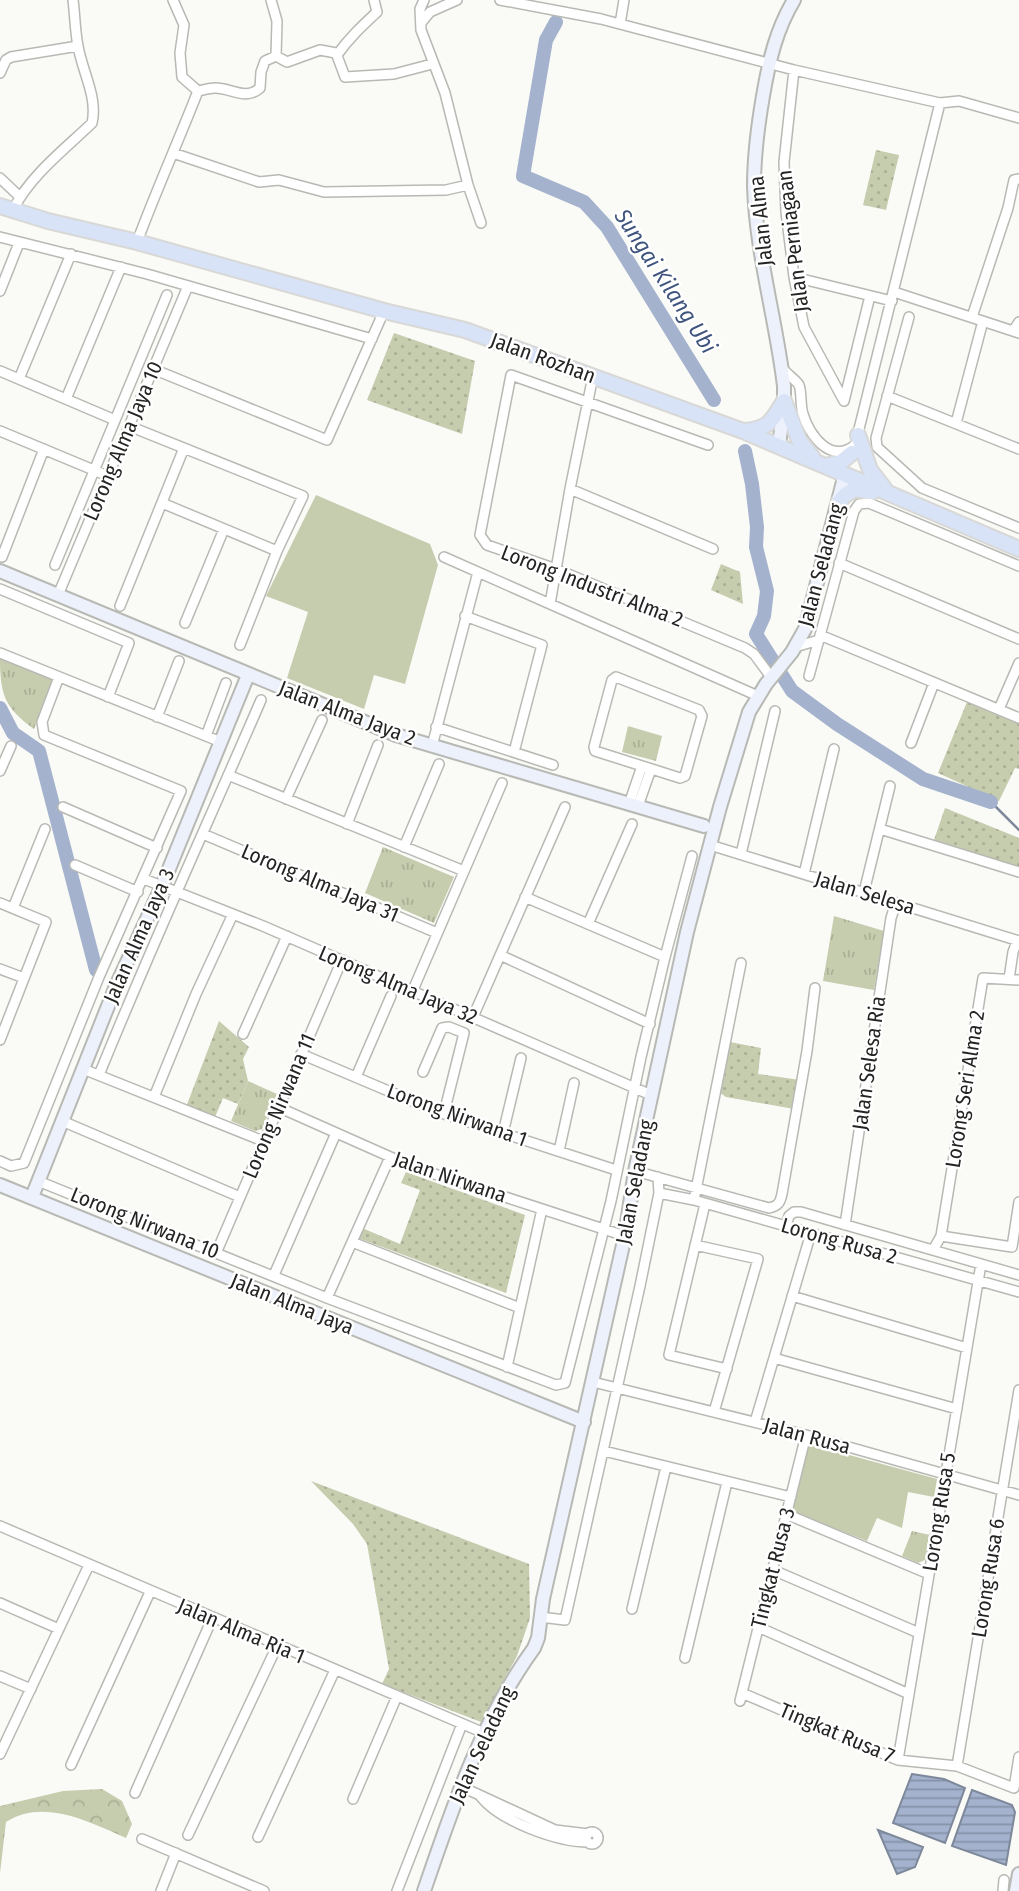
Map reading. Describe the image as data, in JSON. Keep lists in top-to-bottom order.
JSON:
{
  "streets": {
    "main road": ["Jalan Rozhan"],
    "street": [
      "Jalan Alma",
      "Jalan Perniagaan",
      "Lorong Alma Jaya 10",
      "Jalan Seladang",
      "Lorong Industri Alma 2",
      "Jalan Alma Jaya 2",
      "Lorong Alma Jaya 31",
      "Jalan Selesa",
      "Jalan Alma Jaya 3",
      "Lorong Alma Jaya 32",
      "Jalan Selesa Ria",
      "Lorong Seri Alma 2",
      "Lorong Nirwana 11",
      "Lorong Nirwana 1",
      "Jalan Nirwana",
      "Lorong Nirwana 10",
      "Lorong Rusa 2",
      "Jalan Alma Jaya",
      "Jalan Rusa",
      "Lorong Rusa 5",
      "Tingkat Rusa 3",
      "Lorong Rusa 6",
      "Jalan Alma Ria 1",
      "Tingkat Rusa 7"
    ]
  },
  "crossings": [
    ["Jalan Alma", "Jalan Rozhan"],
    ["Jalan Rozhan", "Jalan Seladang"],
    ["Jalan Rozhan", "Lorong Industri Alma 2"],
    ["Lorong Alma Jaya 10", "Jalan Alma Jaya 2"],
    ["Jalan Seladang", "Lorong Industri Alma 2"],
    ["Jalan Seladang", "Jalan Selesa"],
    ["Jalan Seladang", "Lorong Alma Jaya 32"],
    ["Jalan Seladang", "Lorong Nirwana 1"],
    ["Jalan Seladang", "Jalan Nirwana"],
    ["Jalan Seladang", "Lorong Nirwana 10"],
    ["Jalan Seladang", "Lorong Rusa 2"],
    ["Jalan Seladang", "Jalan Alma Jaya"],
    ["Jalan Seladang", "Jalan Rusa"],
    ["Jalan Seladang", "Jalan Alma Ria 1"],
    ["Jalan Alma Jaya 2", "Jalan Alma Jaya 3"],
    ["Lorong Alma Jaya 31", "Jalan Alma Jaya 3"],
    ["Jalan Selesa", "Jalan Selesa Ria"],
    ["Jalan Alma Jaya 3", "Lorong Alma Jaya 32"],
    ["Jalan Alma Jaya 3", "Lorong Nirwana 10"],
    ["Jalan Alma Jaya 3", "Jalan Alma Jaya"],
    ["Lorong Alma Jaya 32", "Lorong Nirwana 11"],
    ["Lorong Nirwana 11", "Lorong Nirwana 1"],
    ["Lorong Nirwana 11", "Jalan Nirwana"],
    ["Lorong Nirwana 11", "Lorong Nirwana 10"],
    ["Lorong Rusa 2", "Lorong Rusa 5"],
    ["Jalan Rusa", "Lorong Rusa 5"],
    ["Jalan Rusa", "Tingkat Rusa 3"],
    ["Jalan Rusa", "Lorong Rusa 6"],
    ["Lorong Rusa 5", "Tingkat Rusa 7"],
    ["Tingkat Rusa 3", "Tingkat Rusa 7"],
    ["Lorong Rusa 6", "Tingkat Rusa 7"]
  ],
  "water": ["Sungai Kilang Ubi"]
}
